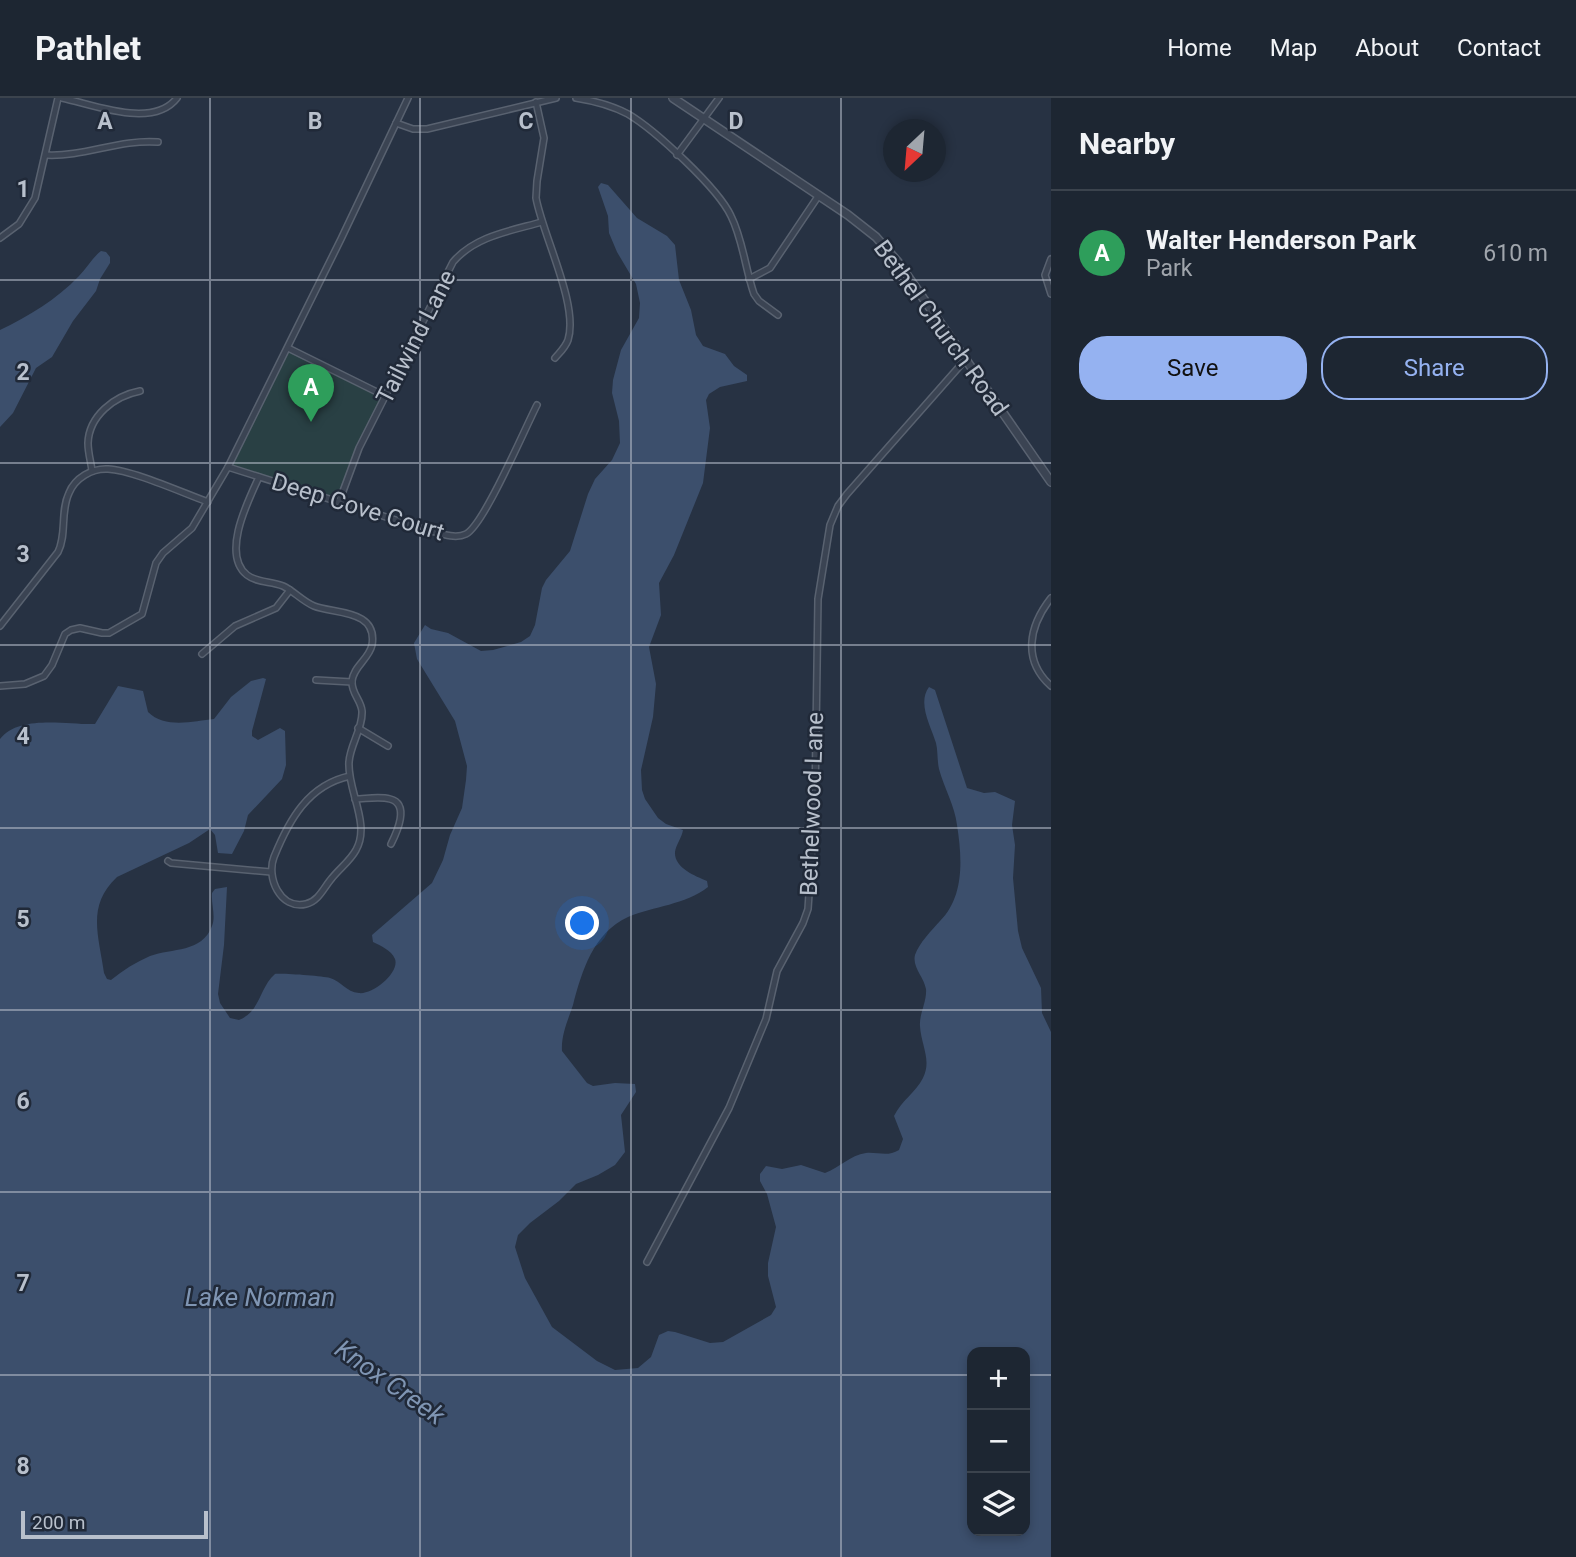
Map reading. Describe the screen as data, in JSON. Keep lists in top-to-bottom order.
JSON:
{
  "streets": {
    "street": [
      "Bethel Church Road",
      "Tailwind Lane",
      "Deep Cove Court",
      "Bethelwood Lane"
    ]
  },
  "crossings": [
    ["Bethel Church Road", "Bethelwood Lane"],
    ["Tailwind Lane", "Deep Cove Court"]
  ],
  "water": ["Lake Norman", "Knox Creek"],
  "scale_bar": "200 m",
  "north": "bottom left",
  "page": {
    "header": "Pathlet",
    "nav": [
      "Home",
      "Map",
      "About",
      "Contact"
    ],
    "heading": "Nearby",
    "list": [
      {
        "mark": "A",
        "name": "Walter Henderson Park",
        "note": "Park",
        "value": "610 m"
      }
    ],
    "buttons": ["Save", "Share"],
    "pins": "A",
    "map_buttons": ["+", "−"],
    "scale": "200 m"
  },
  "grid": {
    "columns": [
      "A",
      "B",
      "C",
      "D"
    ],
    "rows": [
      "1",
      "2",
      "3",
      "4",
      "5",
      "6",
      "7",
      "8"
    ]
  }
}
